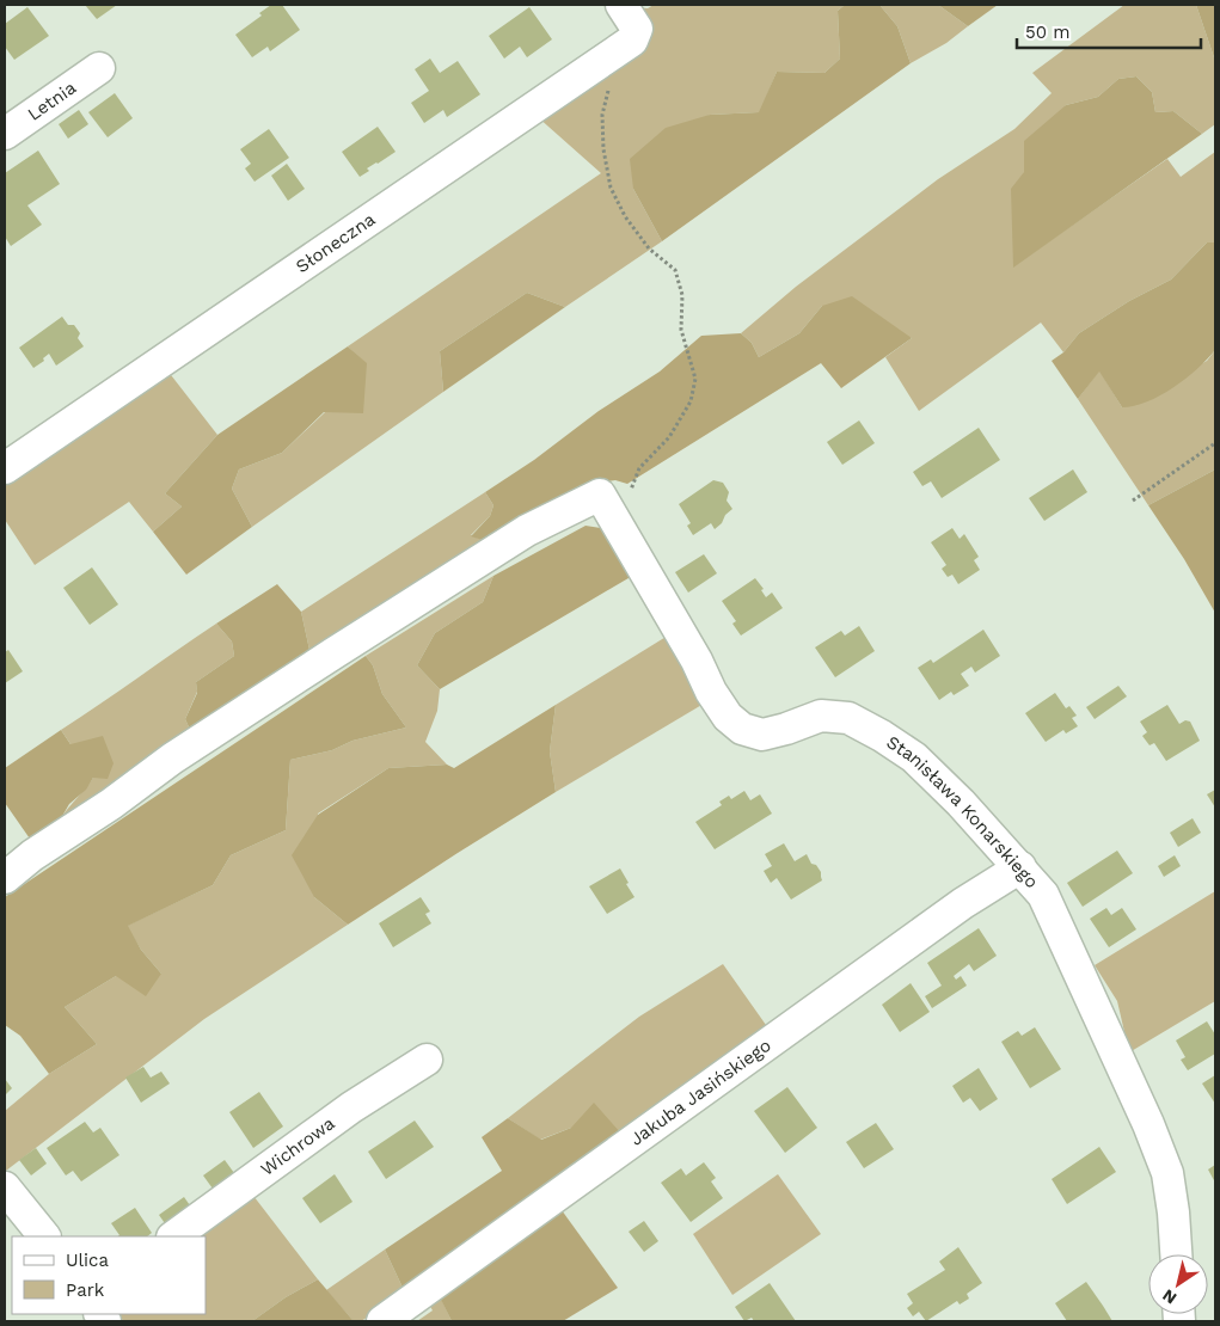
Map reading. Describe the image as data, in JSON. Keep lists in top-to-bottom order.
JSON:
{
  "streets": {
    "street": [
      "Letnia",
      "Słoneczna",
      "Stanisława Konarskiego",
      "Jakuba Jasińskiego",
      "Wichrowa"
    ]
  },
  "crossings": [
    ["Stanisława Konarskiego", "Jakuba Jasińskiego"]
  ],
  "legend": ["Ulica", "Park"],
  "scale_bar": "50 m",
  "north": "bottom left"
}
